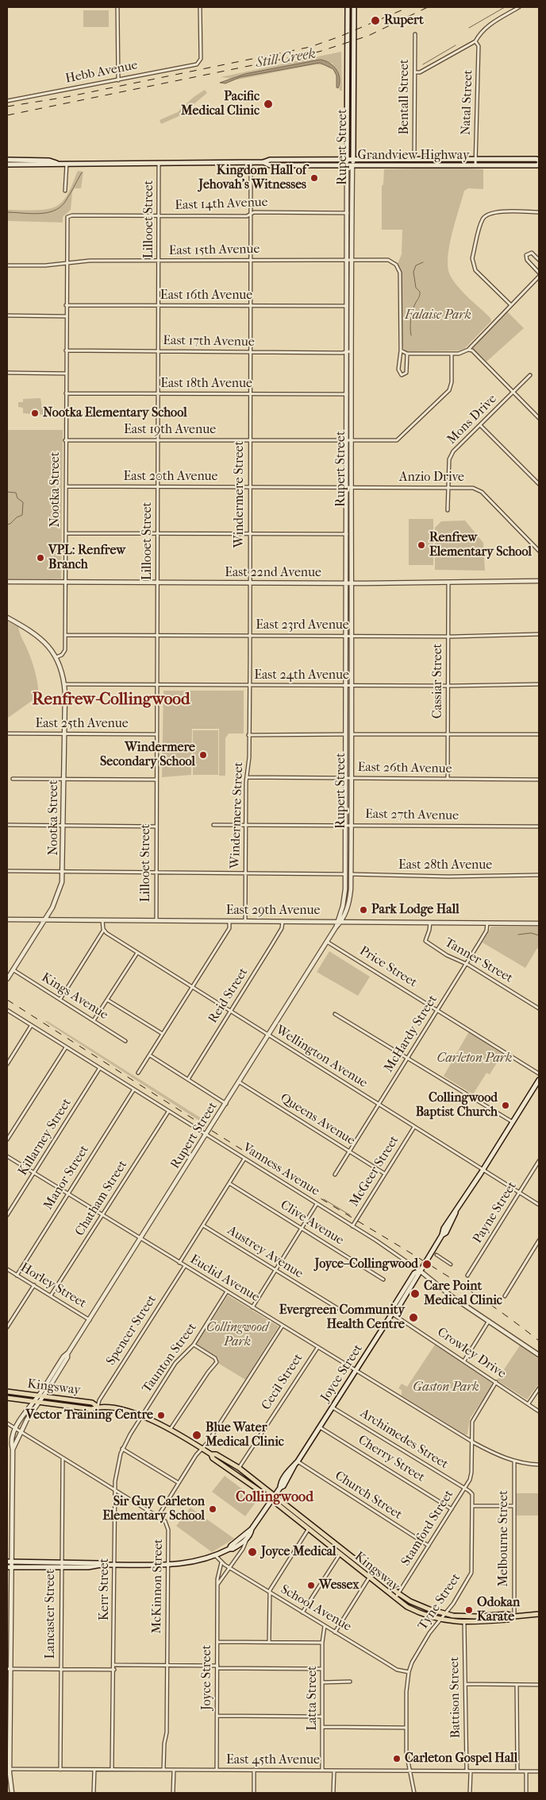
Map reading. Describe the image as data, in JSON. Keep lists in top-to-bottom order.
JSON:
{
  "streets": {
    "main road": [
      "Rupert Street",
      "Grandview Highway",
      "Joyce Street",
      "Kingsway"
    ],
    "street": [
      "Hebb Avenue",
      "Bentall Street",
      "Natal Street",
      "East 14th Avenue",
      "Lillooet Street",
      "East 15th Avenue",
      "East 16th Avenue",
      "East 17th Avenue",
      "East 18th Avenue",
      "Mons Drive",
      "East 19th Avenue",
      "East 20th Avenue",
      "Anzio Drive",
      "Nootka Street",
      "Windermere Street",
      "East 22nd Avenue",
      "East 23rd Avenue",
      "East 24th Avenue",
      "Cassiar Street",
      "East 25th Avenue",
      "East 26th Avenue",
      "East 27th Avenue",
      "East 28th Avenue",
      "East 29th Avenue",
      "Tanner Street",
      "Price Street",
      "Reid Street",
      "Kings Avenue",
      "McHardy Street",
      "Wellington Avenue",
      "Queens Avenue",
      "Killarney Street",
      "Vanness Avenue",
      "McGeer Street",
      "Manor Street",
      "Chatham Street",
      "Payne Street",
      "Clive Avenue",
      "Austrey Avenue",
      "Euclid Avenue",
      "Horley Street",
      "Spencer Street",
      "Crowley Drive",
      "Taunton Street",
      "Cecil Street",
      "Archimedes Street",
      "Cherry Street",
      "Church Street",
      "Stamford Street",
      "Melbourne Street",
      "McKinnon Street",
      "Kerr Street",
      "Tyne Street",
      "School Avenue",
      "Lancaster Street",
      "Battison Street",
      "Latta Street",
      "East 45th Avenue"
    ]
  },
  "crossings": [
    ["Bentall Street", "Grandview Highway"],
    ["Natal Street", "Grandview Highway"],
    ["Rupert Street", "Grandview Highway"],
    ["Rupert Street", "East 14th Avenue"],
    ["Rupert Street", "East 15th Avenue"],
    ["Rupert Street", "East 16th Avenue"],
    ["Rupert Street", "East 17th Avenue"],
    ["Rupert Street", "East 18th Avenue"],
    ["Rupert Street", "East 19th Avenue"],
    ["Rupert Street", "East 20th Avenue"],
    ["Rupert Street", "Anzio Drive"],
    ["Rupert Street", "East 22nd Avenue"],
    ["Rupert Street", "East 23rd Avenue"],
    ["Rupert Street", "East 24th Avenue"],
    ["Rupert Street", "East 26th Avenue"],
    ["Rupert Street", "East 27th Avenue"],
    ["Rupert Street", "East 28th Avenue"],
    ["Rupert Street", "East 29th Avenue"],
    ["Rupert Street", "Price Street"],
    ["Rupert Street", "Wellington Avenue"],
    ["Rupert Street", "Queens Avenue"],
    ["Rupert Street", "Vanness Avenue"],
    ["Rupert Street", "Euclid Avenue"],
    ["Rupert Street", "Horley Street"],
    ["Rupert Street", "Kingsway"],
    ["Rupert Street", "East 45th Avenue"],
    ["Grandview Highway", "Lillooet Street"],
    ["Grandview Highway", "Windermere Street"],
    ["East 14th Avenue", "Lillooet Street"],
    ["East 14th Avenue", "Nootka Street"],
    ["East 14th Avenue", "Windermere Street"],
    ["Lillooet Street", "East 15th Avenue"],
    ["Lillooet Street", "East 16th Avenue"],
    ["Lillooet Street", "East 17th Avenue"],
    ["Lillooet Street", "East 18th Avenue"],
    ["Lillooet Street", "East 19th Avenue"],
    ["Lillooet Street", "East 20th Avenue"],
    ["Lillooet Street", "East 22nd Avenue"],
    ["Lillooet Street", "East 23rd Avenue"],
    ["Lillooet Street", "East 24th Avenue"],
    ["Lillooet Street", "East 25th Avenue"],
    ["Lillooet Street", "East 29th Avenue"],
    ["East 15th Avenue", "Nootka Street"],
    ["East 15th Avenue", "Windermere Street"],
    ["East 16th Avenue", "Nootka Street"],
    ["East 16th Avenue", "Windermere Street"],
    ["East 17th Avenue", "Nootka Street"],
    ["East 17th Avenue", "Windermere Street"],
    ["East 18th Avenue", "Nootka Street"],
    ["East 18th Avenue", "Windermere Street"],
    ["Mons Drive", "Anzio Drive"],
    ["East 19th Avenue", "Nootka Street"],
    ["East 19th Avenue", "Windermere Street"],
    ["East 20th Avenue", "Anzio Drive"],
    ["East 20th Avenue", "Nootka Street"],
    ["East 20th Avenue", "Windermere Street"],
    ["Nootka Street", "East 22nd Avenue"],
    ["Nootka Street", "East 23rd Avenue"],
    ["Nootka Street", "East 24th Avenue"],
    ["Nootka Street", "East 25th Avenue"],
    ["Nootka Street", "East 29th Avenue"],
    ["Nootka Street", "Kings Avenue"],
    ["Windermere Street", "East 22nd Avenue"],
    ["Windermere Street", "East 23rd Avenue"],
    ["Windermere Street", "East 24th Avenue"],
    ["Windermere Street", "East 26th Avenue"],
    ["Windermere Street", "East 27th Avenue"],
    ["Windermere Street", "East 29th Avenue"],
    ["East 22nd Avenue", "Cassiar Street"],
    ["East 23rd Avenue", "Cassiar Street"],
    ["East 24th Avenue", "Cassiar Street"],
    ["Cassiar Street", "East 26th Avenue"],
    ["East 29th Avenue", "Tanner Street"],
    ["East 29th Avenue", "Reid Street"],
    ["East 29th Avenue", "McHardy Street"],
    ["Tanner Street", "McHardy Street"],
    ["Price Street", "McHardy Street"],
    ["Reid Street", "Wellington Avenue"],
    ["McHardy Street", "Wellington Avenue"],
    ["McHardy Street", "Queens Avenue"],
    ["Wellington Avenue", "McGeer Street"],
    ["Wellington Avenue", "Payne Street"],
    ["Wellington Avenue", "Joyce Street"],
    ["Queens Avenue", "McGeer Street"],
    ["Killarney Street", "Vanness Avenue"],
    ["Killarney Street", "Euclid Avenue"],
    ["Vanness Avenue", "McGeer Street"],
    ["Vanness Avenue", "Manor Street"],
    ["Vanness Avenue", "Chatham Street"],
    ["Vanness Avenue", "Joyce Street"],
    ["Manor Street", "Euclid Avenue"],
    ["Manor Street", "Horley Street"],
    ["Chatham Street", "Euclid Avenue"],
    ["Chatham Street", "Horley Street"],
    ["Euclid Avenue", "Spencer Street"],
    ["Euclid Avenue", "Taunton Street"],
    ["Euclid Avenue", "Joyce Street"],
    ["Euclid Avenue", "Cecil Street"],
    ["Euclid Avenue", "Melbourne Street"],
    ["Spencer Street", "Kingsway"],
    ["Crowley Drive", "Joyce Street"],
    ["Taunton Street", "Kingsway"],
    ["Taunton Street", "Kerr Street"],
    ["Joyce Street", "Kingsway"],
    ["Joyce Street", "Archimedes Street"],
    ["Joyce Street", "Cherry Street"],
    ["Joyce Street", "Church Street"],
    ["Joyce Street", "McKinnon Street"],
    ["Joyce Street", "Kerr Street"],
    ["Joyce Street", "School Avenue"],
    ["Joyce Street", "East 45th Avenue"],
    ["Cecil Street", "Kingsway"],
    ["Kingsway", "Stamford Street"],
    ["Kingsway", "Melbourne Street"],
    ["Kingsway", "Kerr Street"],
    ["Kingsway", "Tyne Street"],
    ["Kingsway", "Battison Street"],
    ["Archimedes Street", "Stamford Street"],
    ["Archimedes Street", "Tyne Street"],
    ["Cherry Street", "Stamford Street"],
    ["Church Street", "Stamford Street"],
    ["Stamford Street", "Tyne Street"],
    ["McKinnon Street", "East 45th Avenue"],
    ["Kerr Street", "East 45th Avenue"],
    ["Tyne Street", "School Avenue"],
    ["Tyne Street", "East 45th Avenue"],
    ["School Avenue", "Latta Street"],
    ["Lancaster Street", "East 45th Avenue"],
    ["Battison Street", "East 45th Avenue"],
    ["Latta Street", "East 45th Avenue"]
  ],
  "districts": ["Renfrew-Collingwood", "Collingwood"],
  "water": ["Still Creek"],
  "parks": [
    "Falaise Park",
    "Carleton Park",
    "Collingwood Park",
    "Gaston Park"
  ],
  "places": [
    "Rupert",
    "Pacific Medical Clinic",
    "Kingdom Hall of Jehovah's Witnesses",
    "Nootka Elementary School",
    "Renfrew Elementary School",
    "VPL: Renfrew Branch",
    "Windermere Secondary School",
    "Park Lodge Hall",
    "Collingwood Baptist Church",
    "Joyce–Collingwood",
    "Care Point Medical Clinic",
    "Evergreen Community Health Centre",
    "Vector Training Centre",
    "Blue Water Medical Clinic",
    "Sir Guy Carleton Elementary School",
    "Joyce Medical",
    "Wessex",
    "Odokan Karate",
    "Carleton Gospel Hall"
  ]
}
